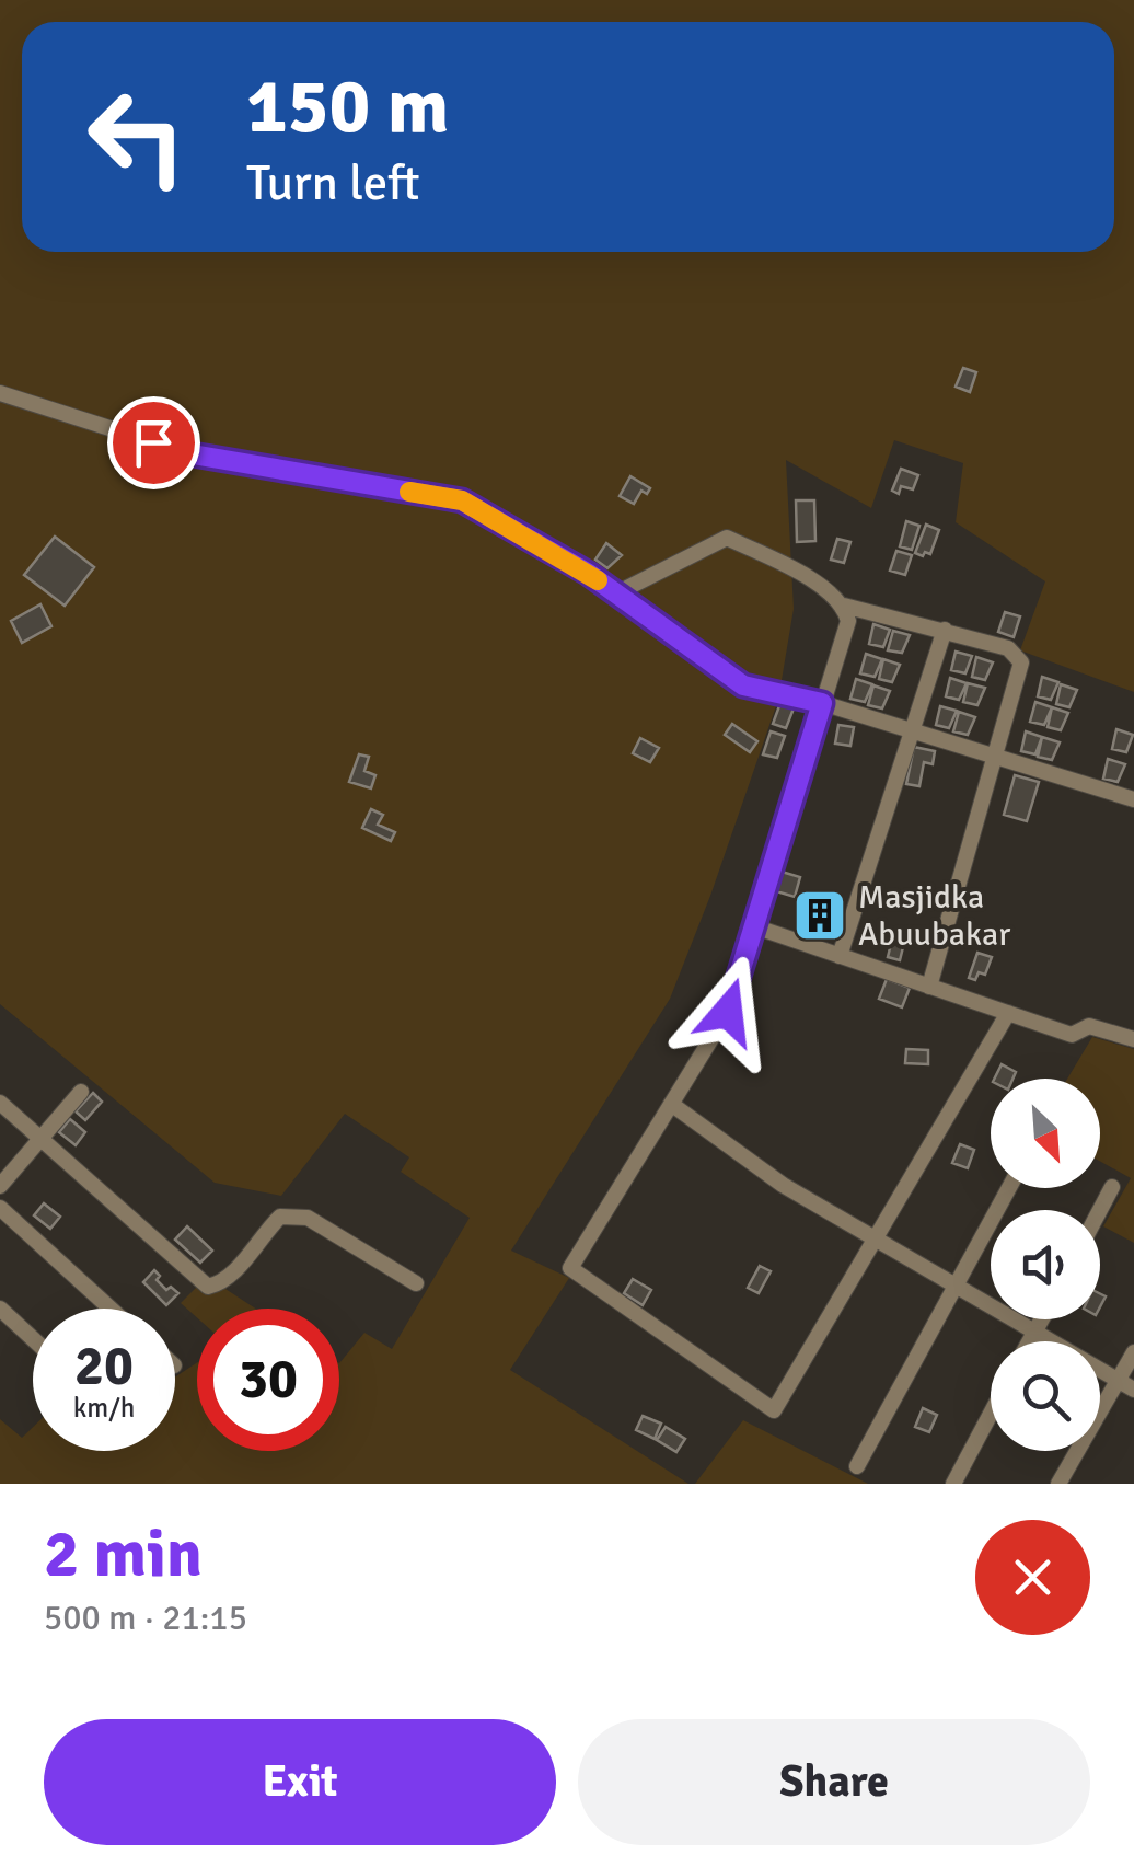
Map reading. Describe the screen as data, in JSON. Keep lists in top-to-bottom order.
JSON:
{
  "places": {
    "building": ["Masjidka Abuubakar"]
  },
  "north": "bottom right",
  "page": {
    "turn": ["150 m", "Turn left"],
    "speed": "20 km/h",
    "limit": "30",
    "heading": ["2 min", "500 m · 21:15"],
    "buttons": ["Exit", "Share"]
  }
}
